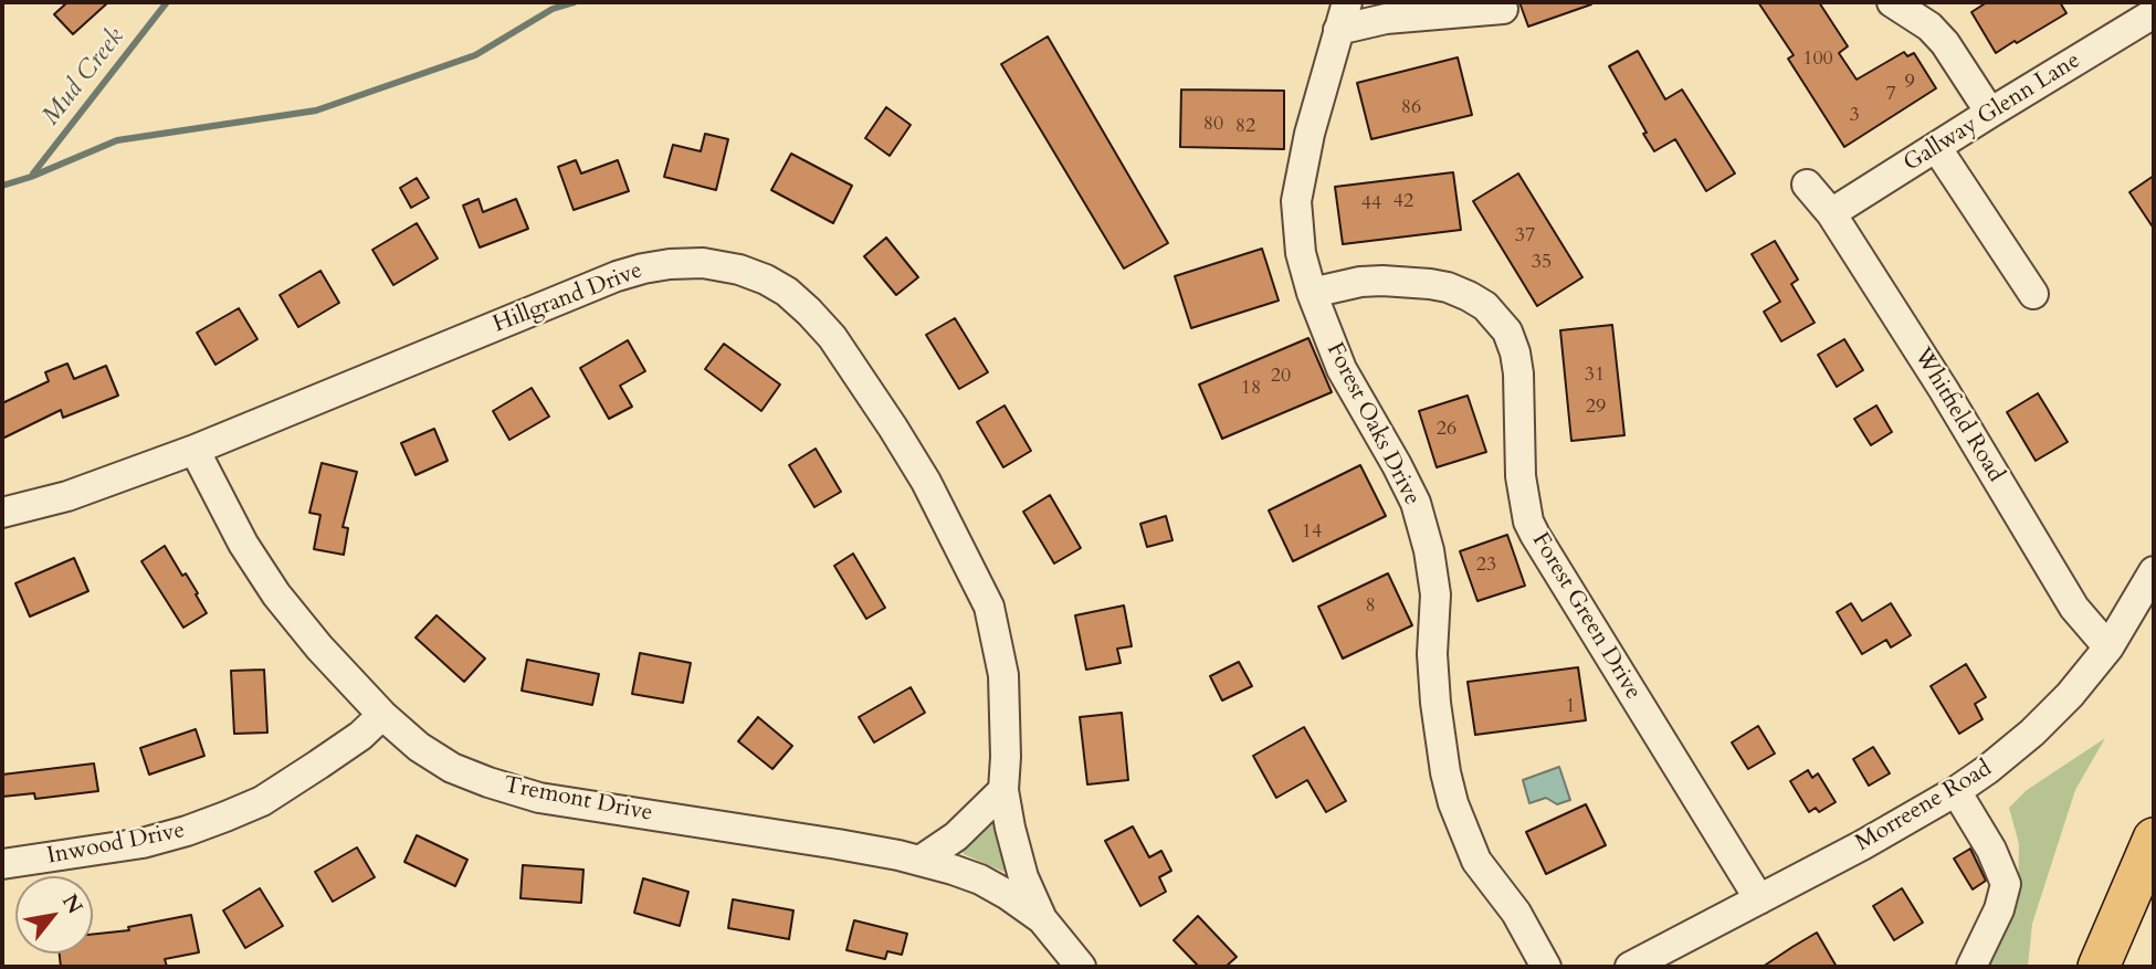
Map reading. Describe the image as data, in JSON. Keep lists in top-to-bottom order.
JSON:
{
  "streets": {
    "street": [
      "Gallway Glenn Lane",
      "Hillgrand Drive",
      "Whitfield Road",
      "Forest Oaks Drive",
      "Forest Green Drive",
      "Tremont Drive",
      "Morreene Road",
      "Inwood Drive"
    ]
  },
  "crossings": [
    ["Gallway Glenn Lane", "Whitfield Road"],
    ["Hillgrand Drive", "Tremont Drive"],
    ["Whitfield Road", "Morreene Road"],
    ["Forest Oaks Drive", "Forest Green Drive"],
    ["Forest Green Drive", "Morreene Road"],
    ["Tremont Drive", "Inwood Drive"]
  ],
  "water": ["Mud Creek"],
  "house_numbers": [
    "100",
    "9",
    "7",
    "86",
    "3",
    "80",
    "82",
    "42",
    "44",
    "37",
    "35",
    "31",
    "20",
    "18",
    "29",
    "26",
    "14",
    "23",
    "8",
    "1"
  ],
  "north": "top right"
}
